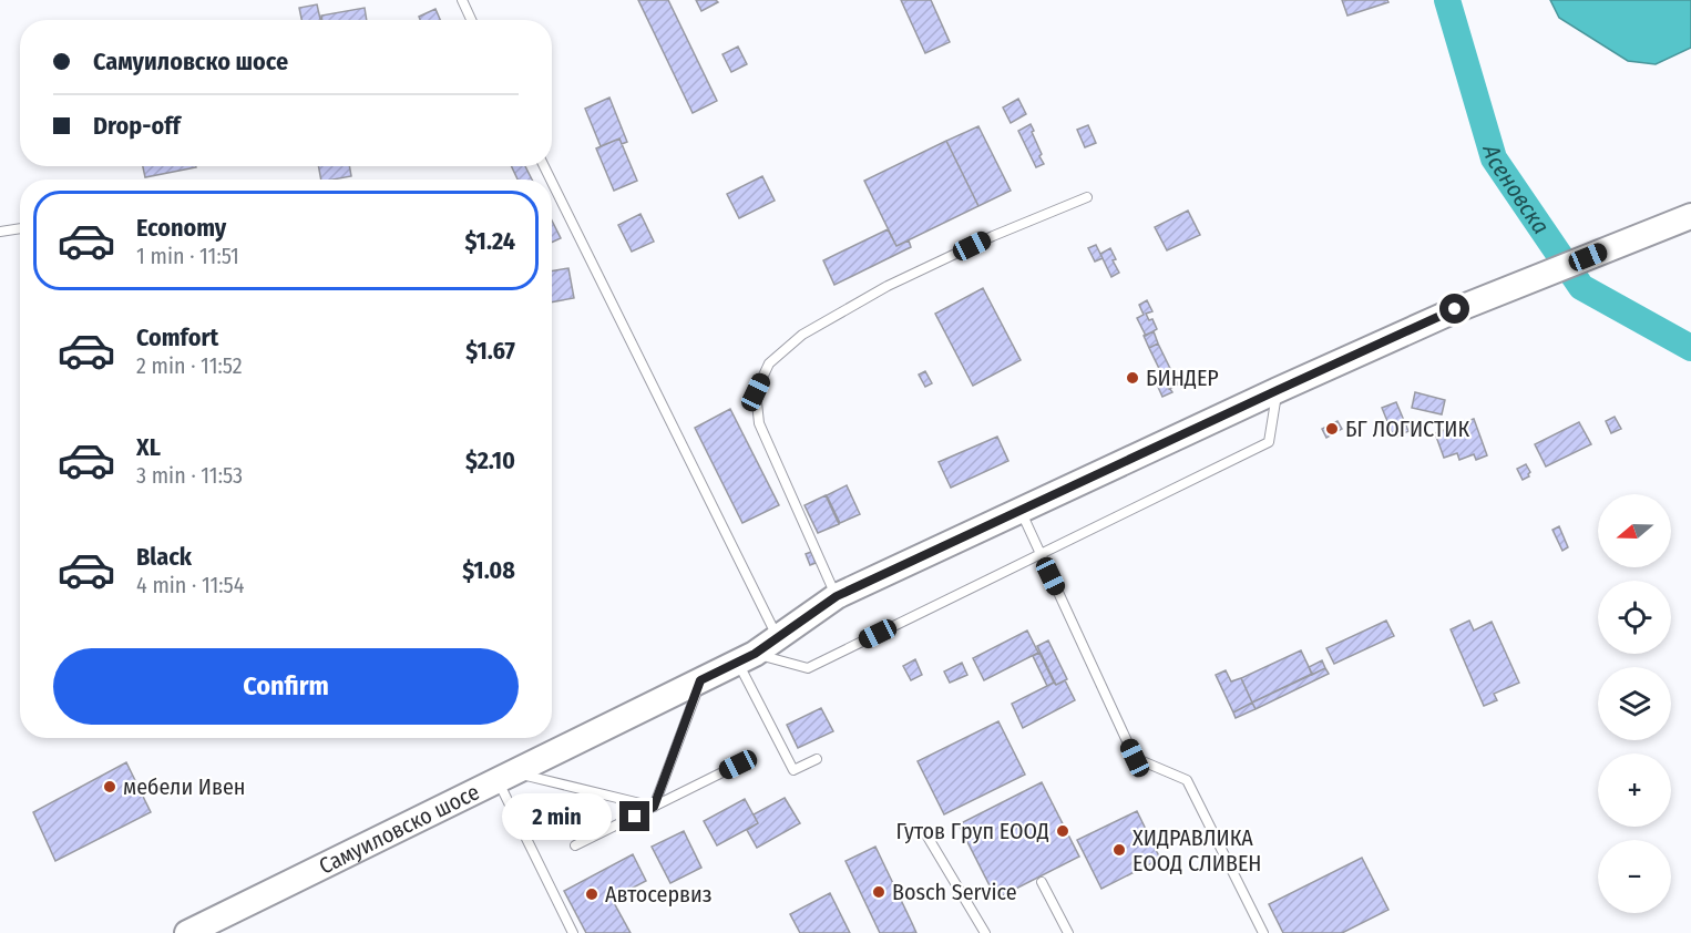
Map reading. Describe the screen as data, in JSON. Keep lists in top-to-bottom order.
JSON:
{
  "streets": {
    "street": ["Самуиловско шосе"]
  },
  "water": ["Асеновска"],
  "places": [
    "БИНДЕР",
    "БГ ЛОГИСТИК",
    "мебели Ивен",
    "Гутов Груп ЕООД",
    "ХИДРАВЛИКА ЕООД СЛИВЕН",
    "Bosch Service",
    "Автосервиз"
  ],
  "north": "left",
  "page": {
    "banner": ["Самуиловско шосе", "Drop-off"],
    "list": [
      {
        "name": "Economy",
        "note": "1 min · 11:51",
        "value": "$1.24"
      },
      {
        "name": "Comfort",
        "note": "2 min · 11:52",
        "value": "$1.67"
      },
      {
        "name": "XL",
        "note": "3 min · 11:53",
        "value": "$2.10"
      },
      {
        "name": "Black",
        "note": "4 min · 11:54",
        "value": "$1.08"
      }
    ],
    "map_buttons": ["+", "−"],
    "buttons": "Confirm",
    "bubble": "2 min"
  }
}
